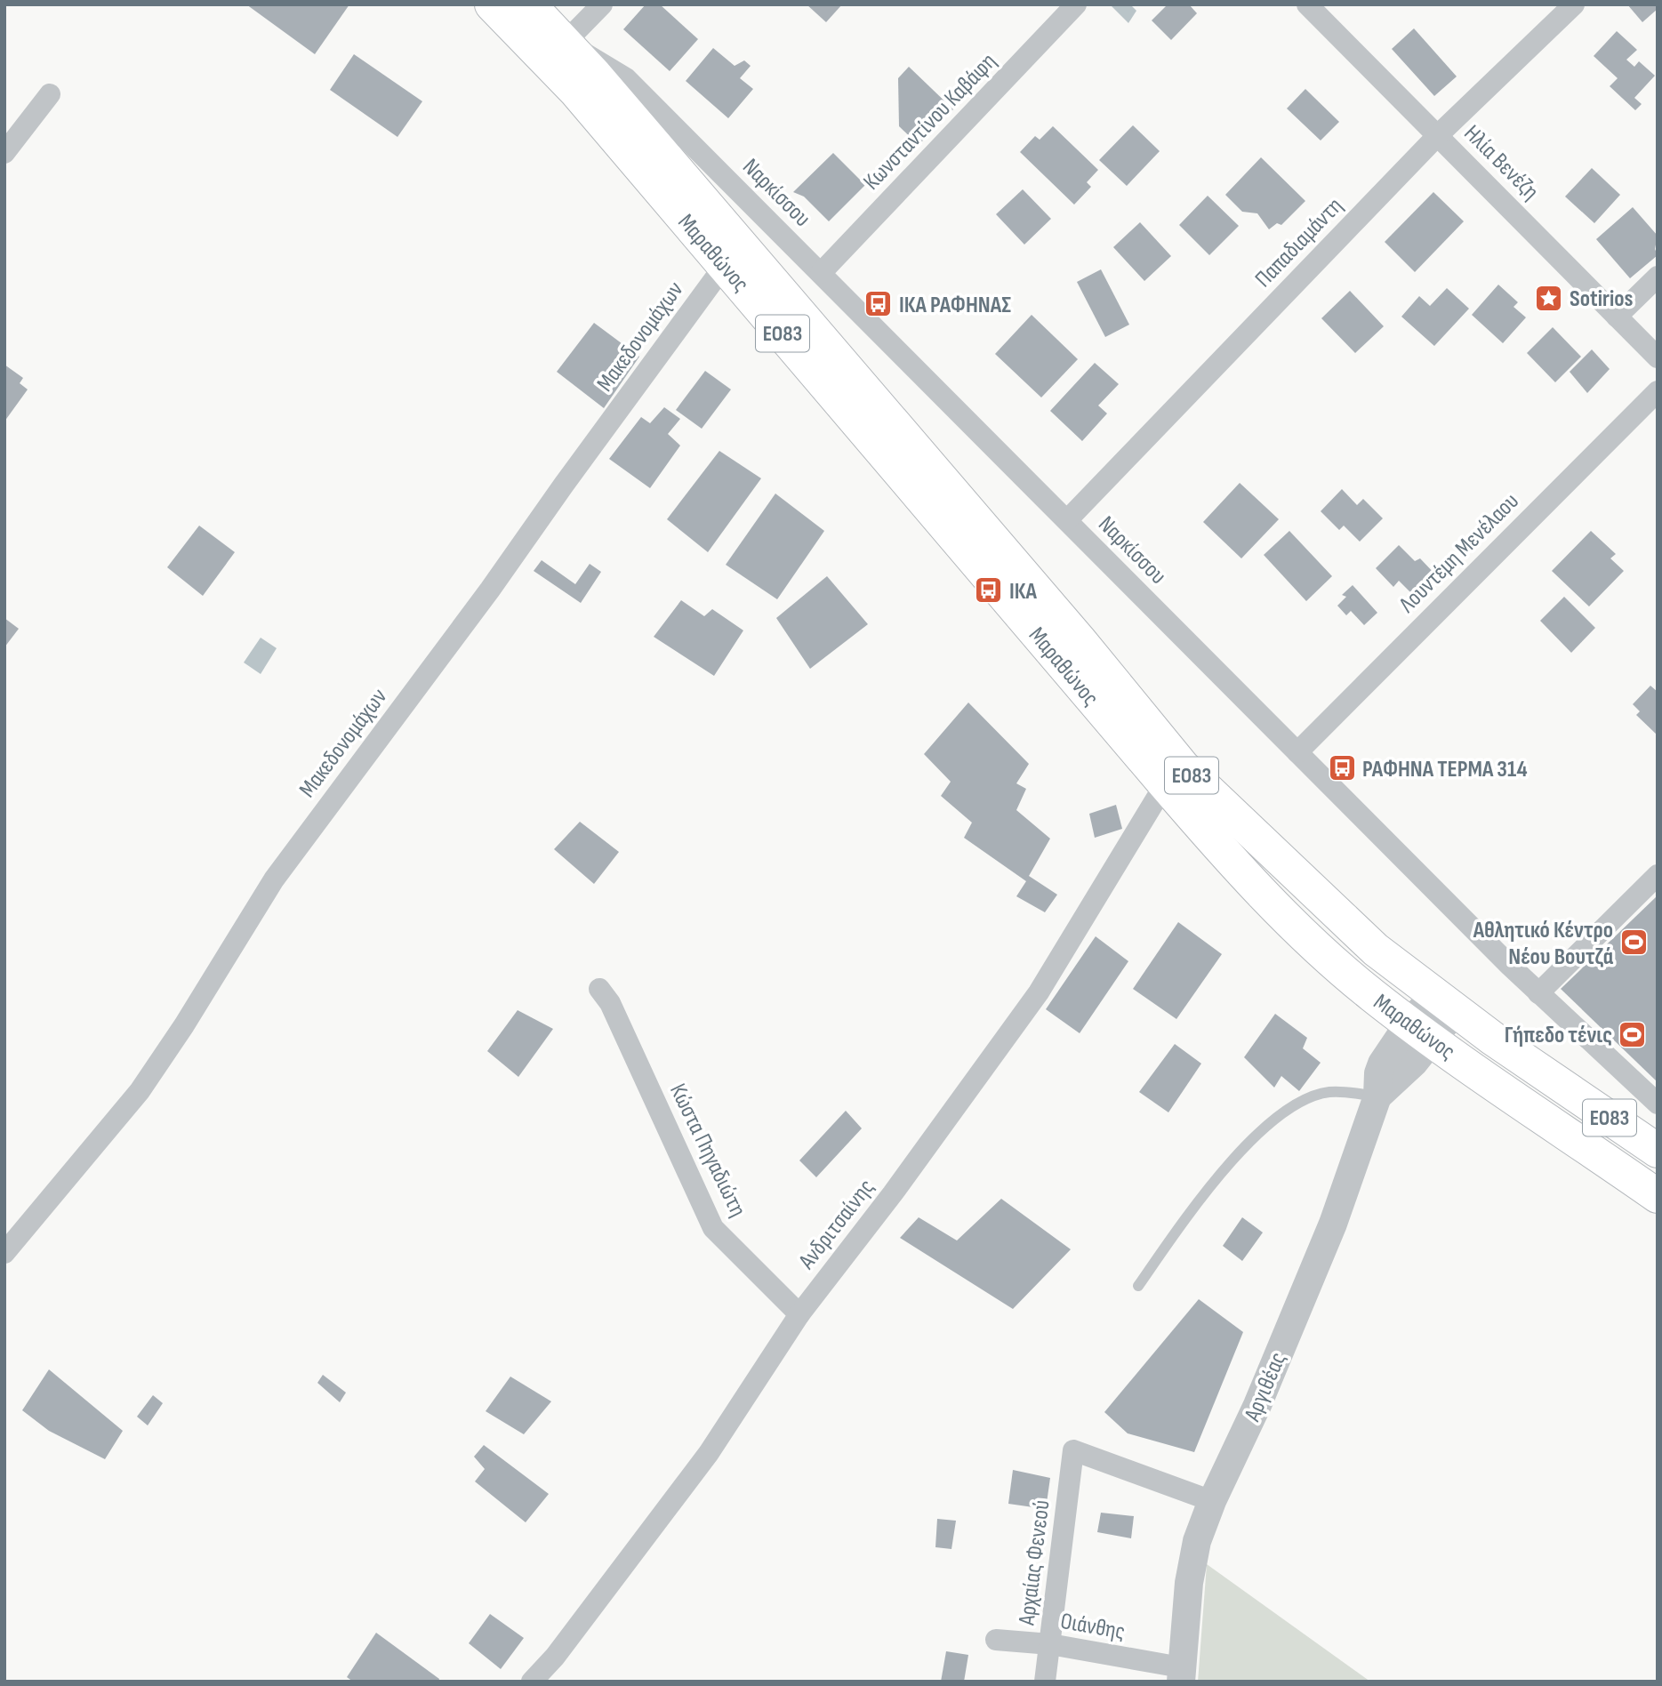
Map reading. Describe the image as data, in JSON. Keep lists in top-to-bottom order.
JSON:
{
  "streets": {
    "main road": ["Μαραθώνος", "ΕΟ83"],
    "street": [
      "Κωνσταντίνου Καβάφη",
      "Ηλία Βενέζη",
      "Ναρκίσσου",
      "Παπαδιαμάντη",
      "Μακεδονομάχων",
      "Λουντέμη Μενέλαου",
      "Κώστα Πηγαδιώτη",
      "Ανδριτσαίνης",
      "Αργιθέας",
      "Αρχαίας Φενεού",
      "Οιάνθης"
    ]
  },
  "crossings": [
    ["Κωνσταντίνου Καβάφη", "Ναρκίσσου"],
    ["Ηλία Βενέζη", "Παπαδιαμάντη"],
    ["Ναρκίσσου", "Παπαδιαμάντη"],
    ["Ναρκίσσου", "Μαραθώνος"],
    ["Ναρκίσσου", "Λουντέμη Μενέλαου"],
    ["Μαραθώνος", "Μακεδονομάχων"],
    ["Μαραθώνος", "Ανδριτσαίνης"],
    ["Μαραθώνος", "Αργιθέας"],
    ["Κώστα Πηγαδιώτη", "Ανδριτσαίνης"],
    ["Αργιθέας", "Αρχαίας Φενεού"],
    ["Αργιθέας", "Οιάνθης"],
    ["Αρχαίας Φενεού", "Οιάνθης"]
  ],
  "places": {
    "place": ["Sotirios"],
    "bus stop": ["ΙΚΑ ΡΑΦΗΝΑΣ", "ΙΚΑ", "ΡΑΦΗΝΑ ΤΕΡΜΑ 314"],
    "sports": ["Αθλητικό Κέντρο Νέου Βουτζά", "Γήπεδο τένις"]
  }
}
